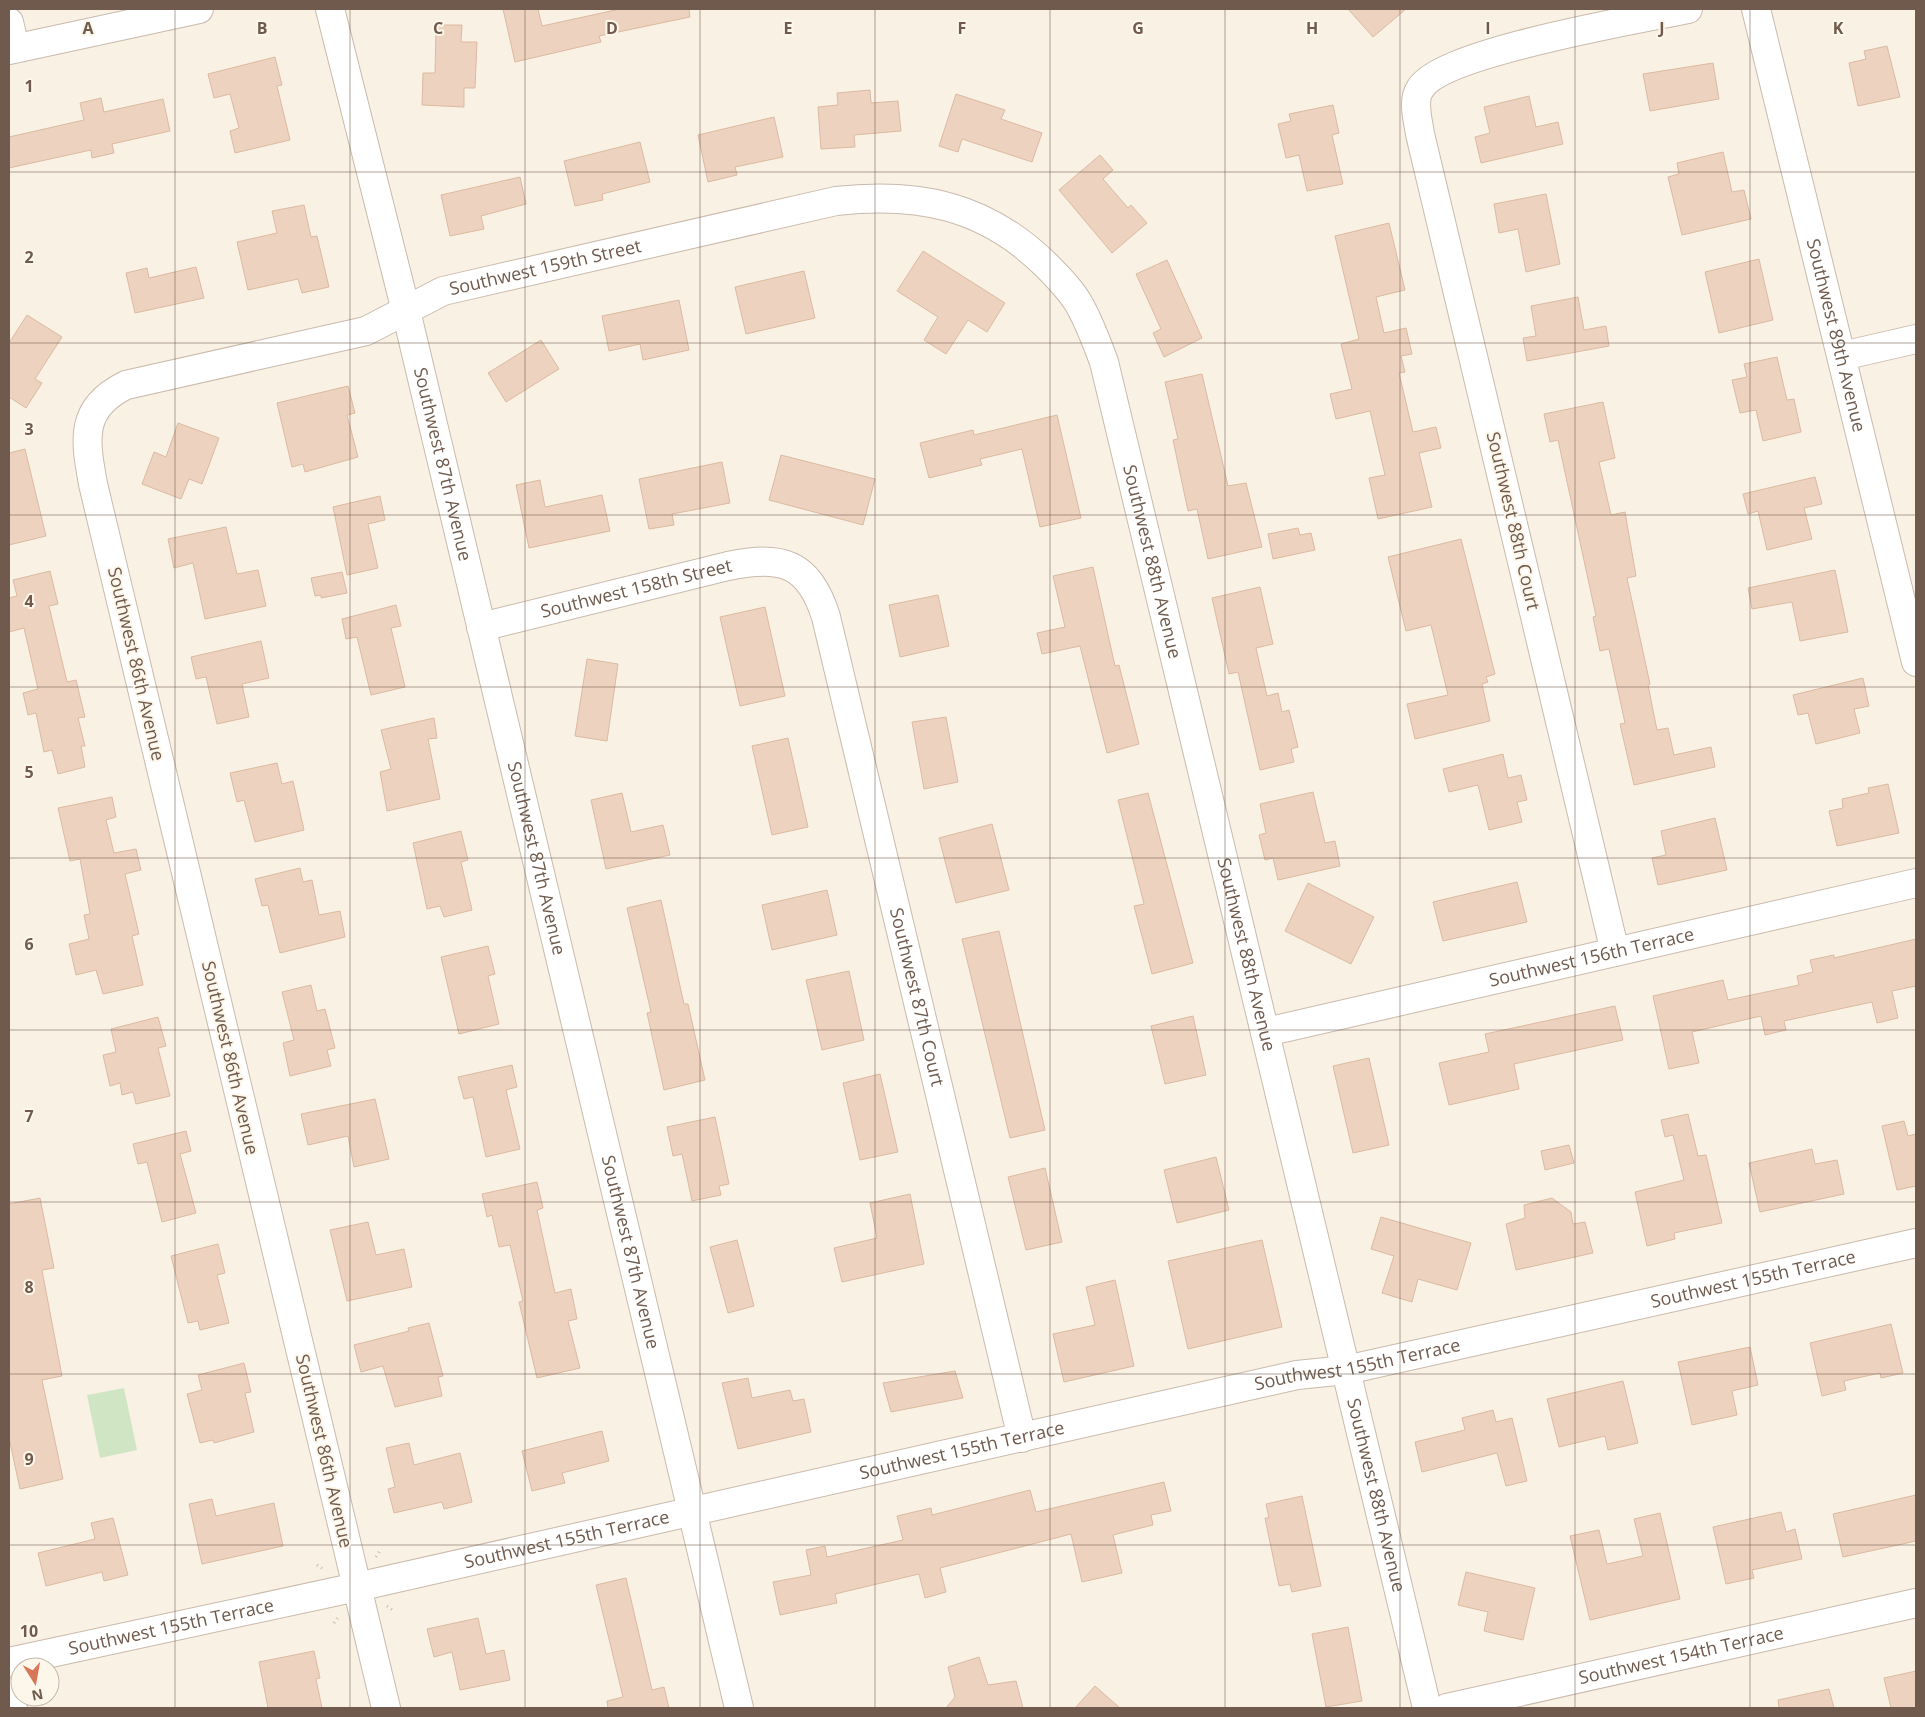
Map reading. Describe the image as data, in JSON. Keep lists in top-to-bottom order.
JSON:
{
  "streets": {
    "street": [
      "Southwest 159th Street",
      "Southwest 89th Avenue",
      "Southwest 87th Avenue",
      "Southwest 88th Court",
      "Southwest 88th Avenue",
      "Southwest 158th Street",
      "Southwest 86th Avenue",
      "Southwest 156th Terrace",
      "Southwest 87th Court",
      "Southwest 155th Terrace",
      "Southwest 154th Terrace"
    ]
  },
  "crossings": [
    ["Southwest 159th Street", "Southwest 87th Avenue"],
    ["Southwest 159th Street", "Southwest 88th Avenue"],
    ["Southwest 159th Street", "Southwest 86th Avenue"],
    ["Southwest 87th Avenue", "Southwest 158th Street"],
    ["Southwest 87th Avenue", "Southwest 155th Terrace"],
    ["Southwest 88th Court", "Southwest 156th Terrace"],
    ["Southwest 88th Avenue", "Southwest 156th Terrace"],
    ["Southwest 88th Avenue", "Southwest 155th Terrace"],
    ["Southwest 158th Street", "Southwest 87th Court"],
    ["Southwest 86th Avenue", "Southwest 155th Terrace"],
    ["Southwest 87th Court", "Southwest 155th Terrace"]
  ],
  "north": "bottom",
  "grid": {
    "columns": [
      "A",
      "B",
      "C",
      "D",
      "E",
      "F",
      "G",
      "H",
      "I",
      "J",
      "K"
    ],
    "rows": [
      "1",
      "2",
      "3",
      "4",
      "5",
      "6",
      "7",
      "8",
      "9",
      "10"
    ]
  }
}
